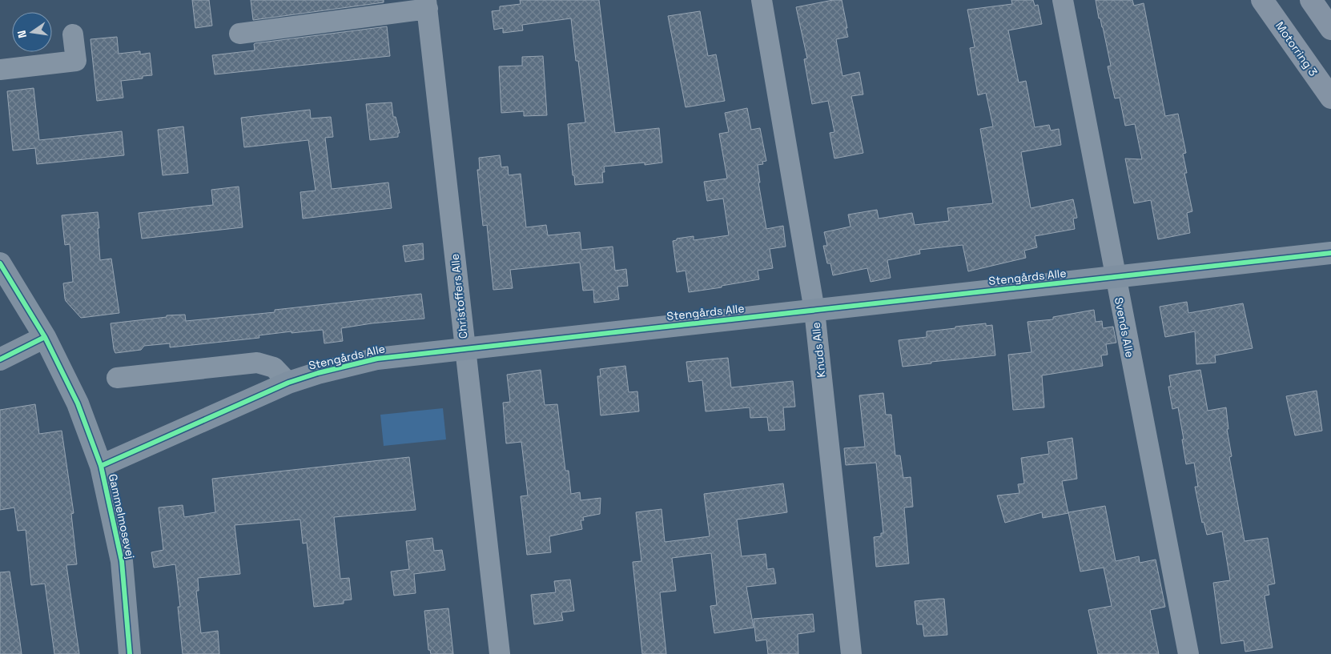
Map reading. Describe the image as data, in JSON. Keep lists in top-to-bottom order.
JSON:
{
  "streets": {
    "highway": ["Motorring 3"],
    "street": [
      "Stengårds Alle",
      "Christoffers Alle",
      "Svends Alle",
      "Knuds Alle",
      "Gammelmosevej"
    ]
  },
  "crossings": [
    ["Stengårds Alle", "Christoffers Alle"],
    ["Stengårds Alle", "Svends Alle"],
    ["Stengårds Alle", "Knuds Alle"],
    ["Stengårds Alle", "Gammelmosevej"]
  ],
  "north": "left"
}
